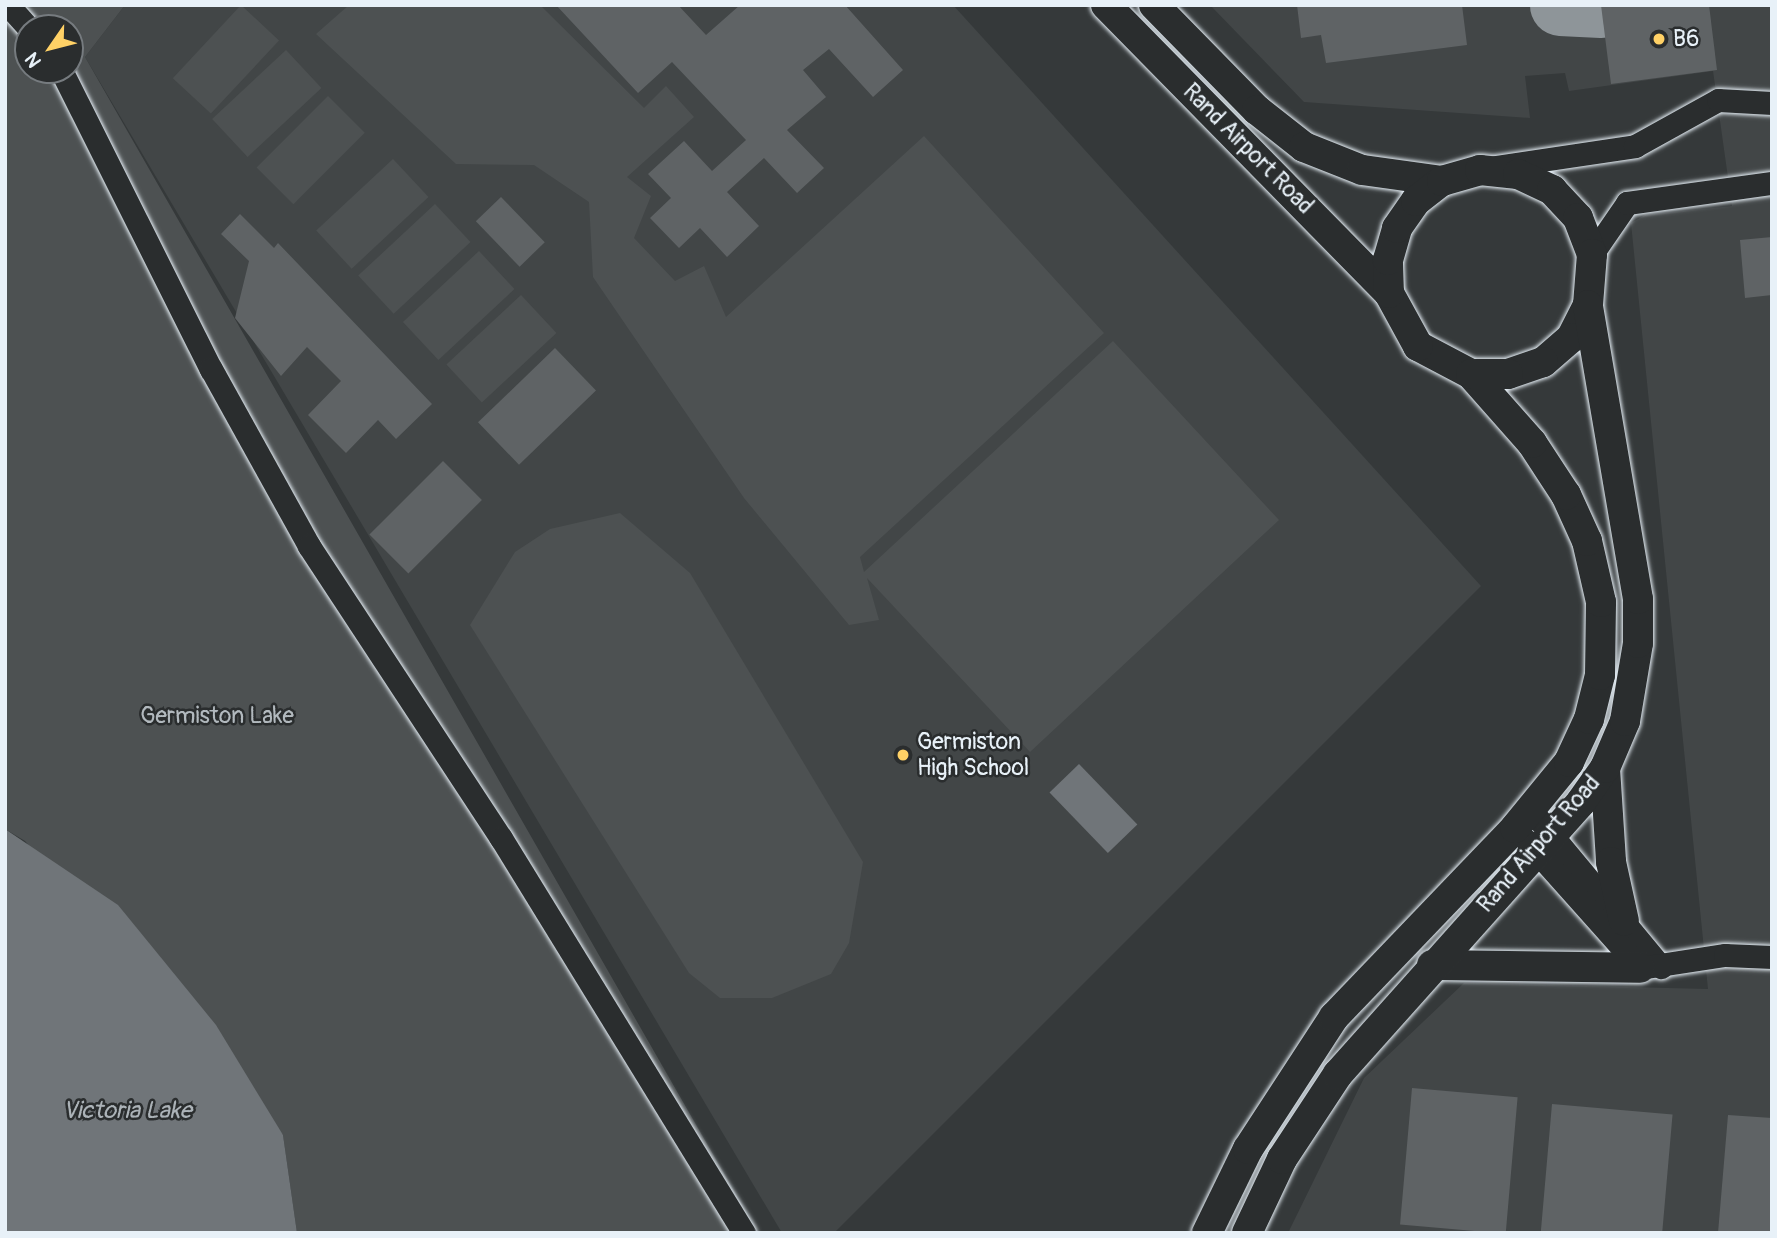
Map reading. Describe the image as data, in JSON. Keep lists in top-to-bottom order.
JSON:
{
  "streets": {
    "street": ["Rand Airport Road"]
  },
  "water": ["Victoria Lake"],
  "parks": ["Germiston Lake"],
  "places": ["B6", "Germiston High School"],
  "north": "bottom left"
}
